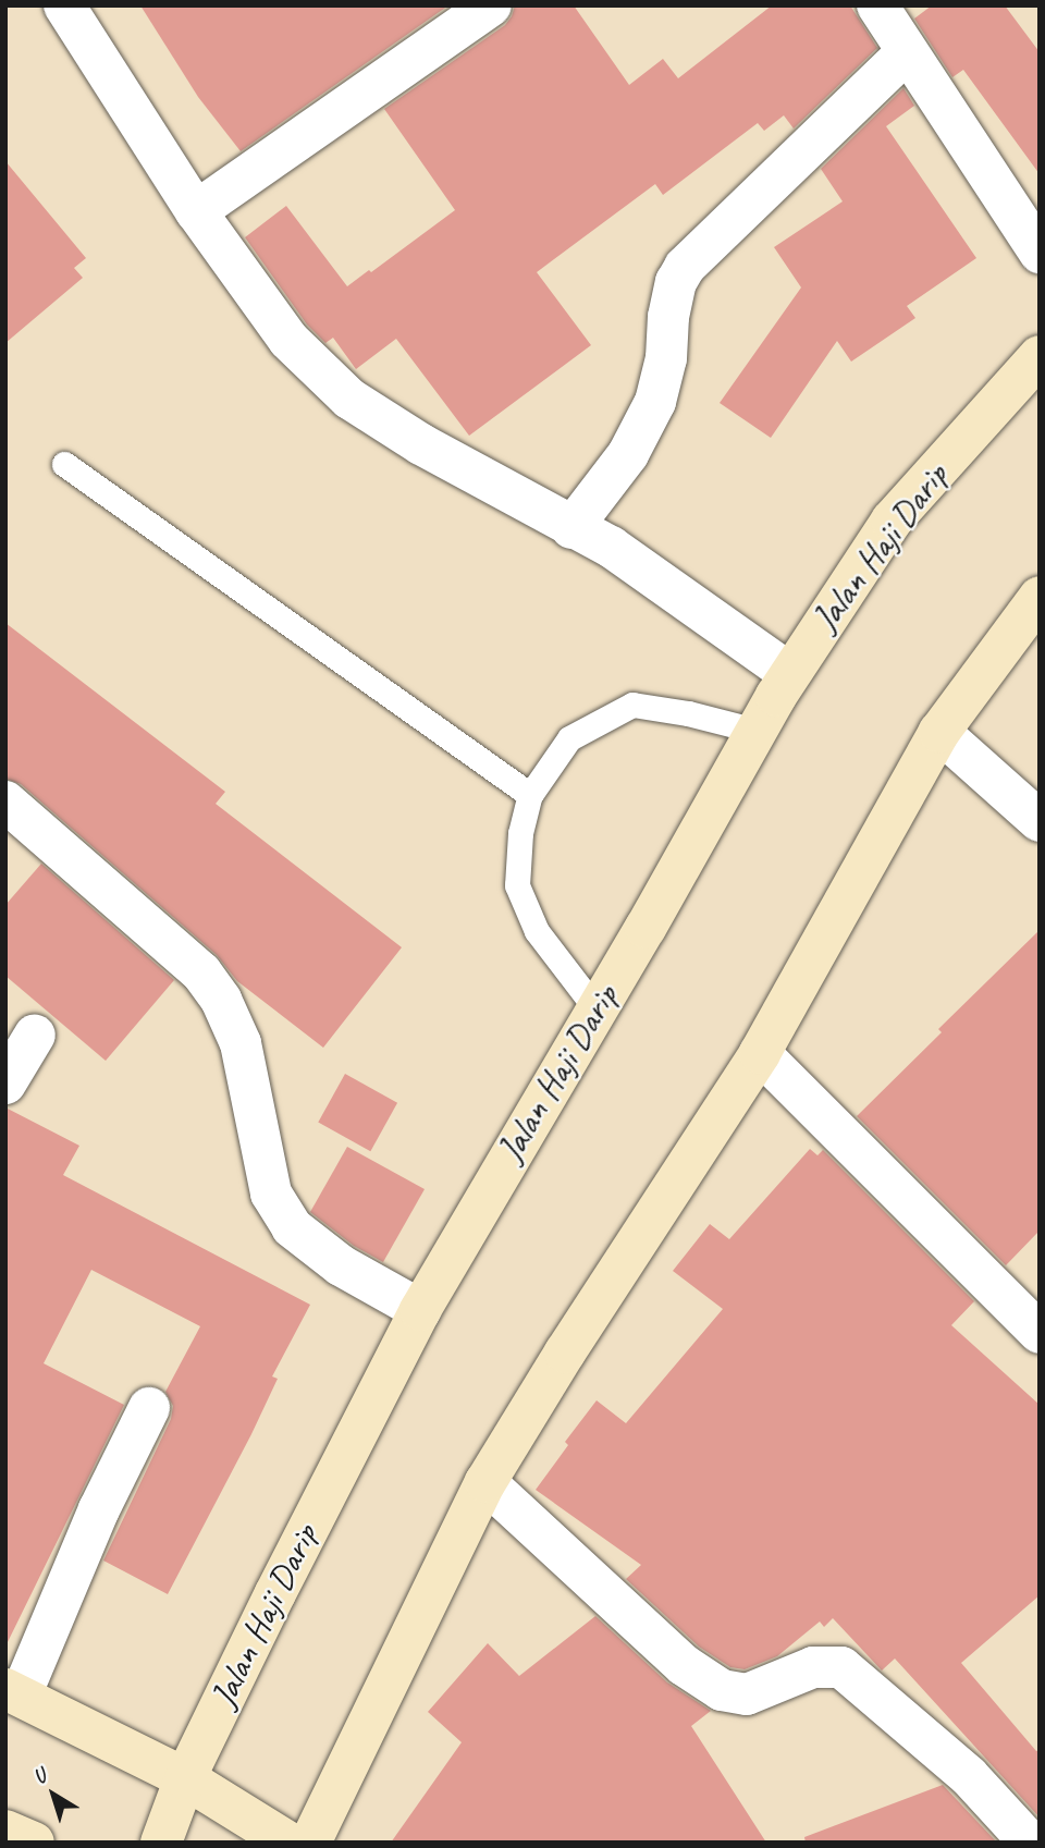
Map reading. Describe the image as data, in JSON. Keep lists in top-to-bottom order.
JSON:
{
  "streets": {
    "main road": ["Jalan Haji Darip"]
  },
  "north": "top left"
}
